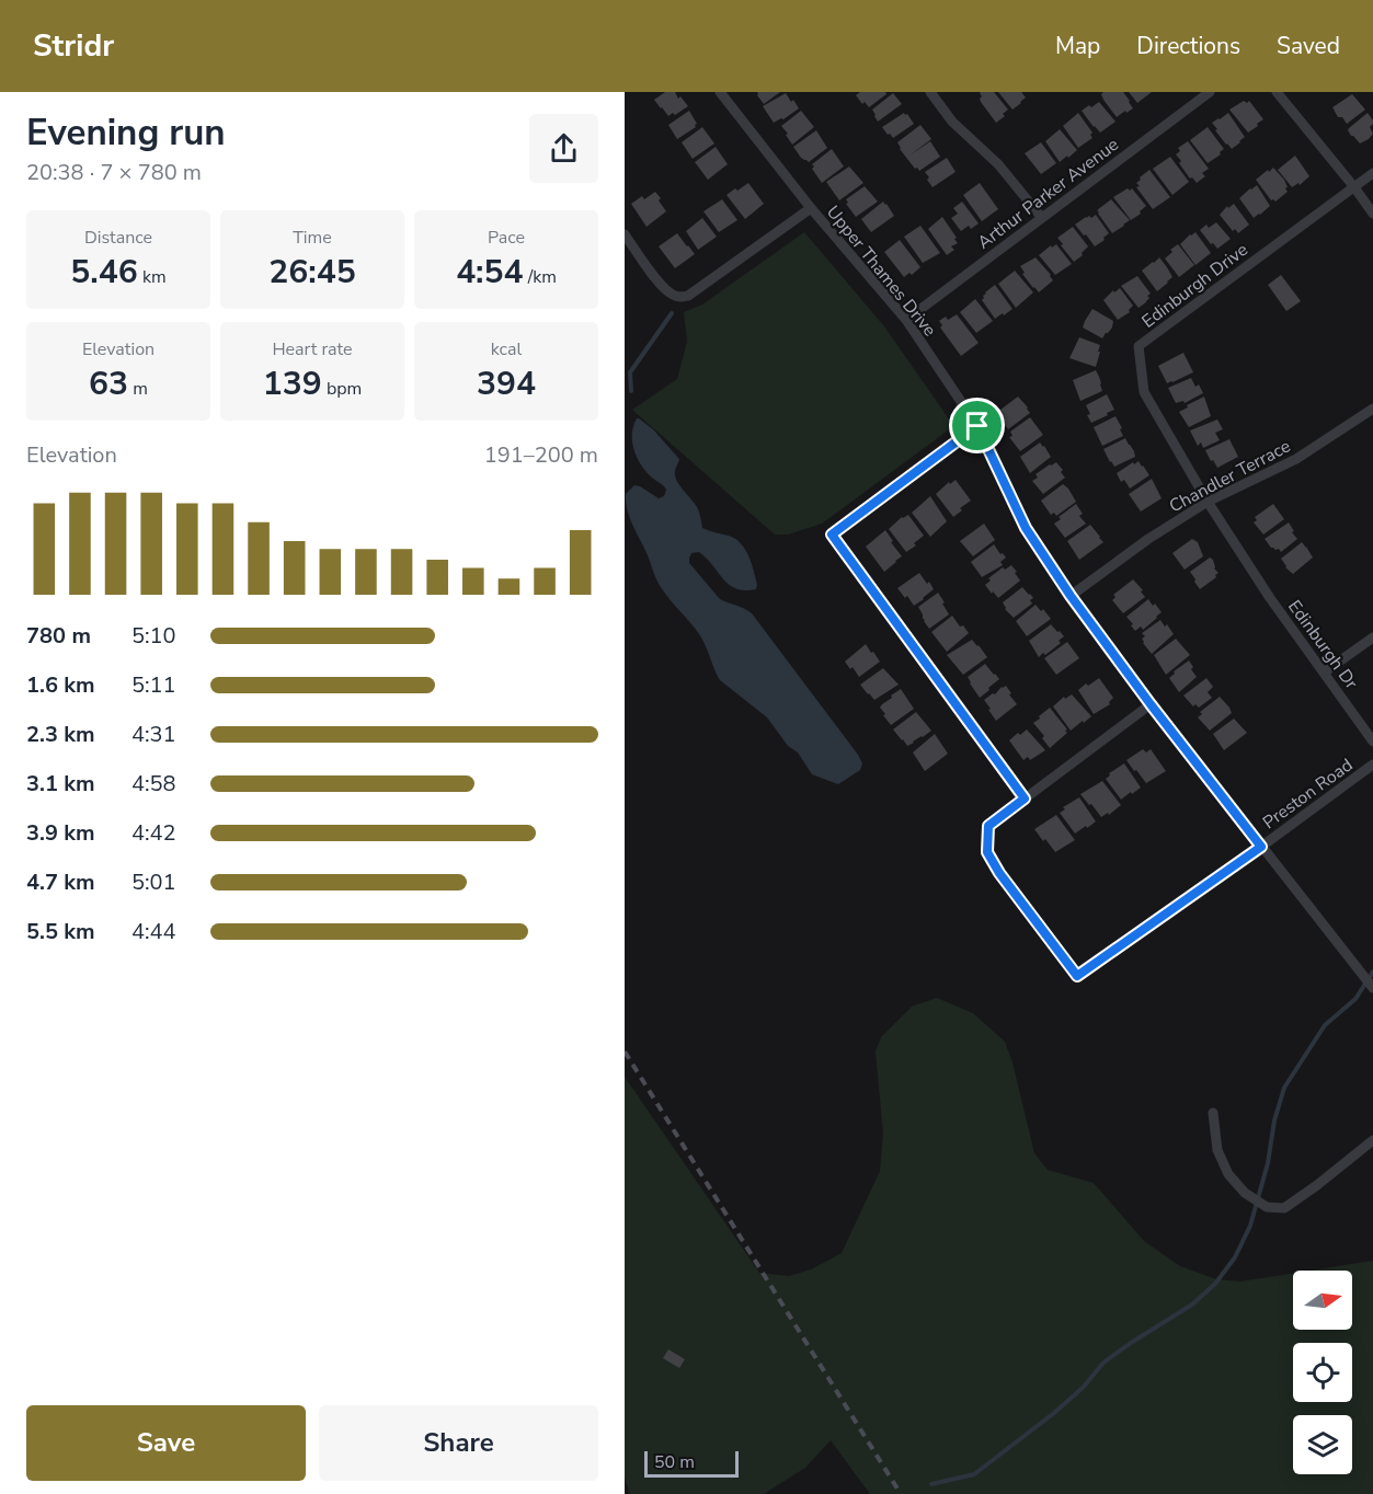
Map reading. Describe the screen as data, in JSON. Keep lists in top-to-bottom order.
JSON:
{
  "streets": {
    "street": [
      "Arthur Parker Avenue",
      "Upper Thames Drive",
      "Edinburgh Drive",
      "Chandler Terrace",
      "Edinburgh Dr",
      "Preston Road"
    ]
  },
  "crossings": [
    ["Arthur Parker Avenue", "Upper Thames Drive"],
    ["Upper Thames Drive", "Chandler Terrace"],
    ["Upper Thames Drive", "Preston Road"],
    ["Edinburgh Drive", "Chandler Terrace"],
    ["Edinburgh Drive", "Edinburgh Dr"]
  ],
  "scale_bar": "50 m",
  "north": "right",
  "page": {
    "header": "Stridr",
    "nav": ["Map", "Directions", "Saved"],
    "heading": ["Evening run", "20:38 · 7 × 780 m"],
    "stats": [
      ["Distance", "5.46 km"],
      ["Time", "26:45"],
      ["Pace", "4:54 /km"],
      ["Elevation", "63 m"],
      ["Heart rate", "139 bpm"],
      ["kcal", "394"]
    ],
    "chart": ["Elevation", "191–200 m"],
    "list": [
      {
        "name": "780 m",
        "note": "5:10"
      },
      {
        "name": "1.6 km",
        "note": "5:11"
      },
      {
        "name": "2.3 km",
        "note": "4:31"
      },
      {
        "name": "3.1 km",
        "note": "4:58"
      },
      {
        "name": "3.9 km",
        "note": "4:42"
      },
      {
        "name": "4.7 km",
        "note": "5:01"
      },
      {
        "name": "5.5 km",
        "note": "4:44"
      }
    ],
    "buttons": ["Save", "Share"],
    "scale": "50 m"
  }
}
